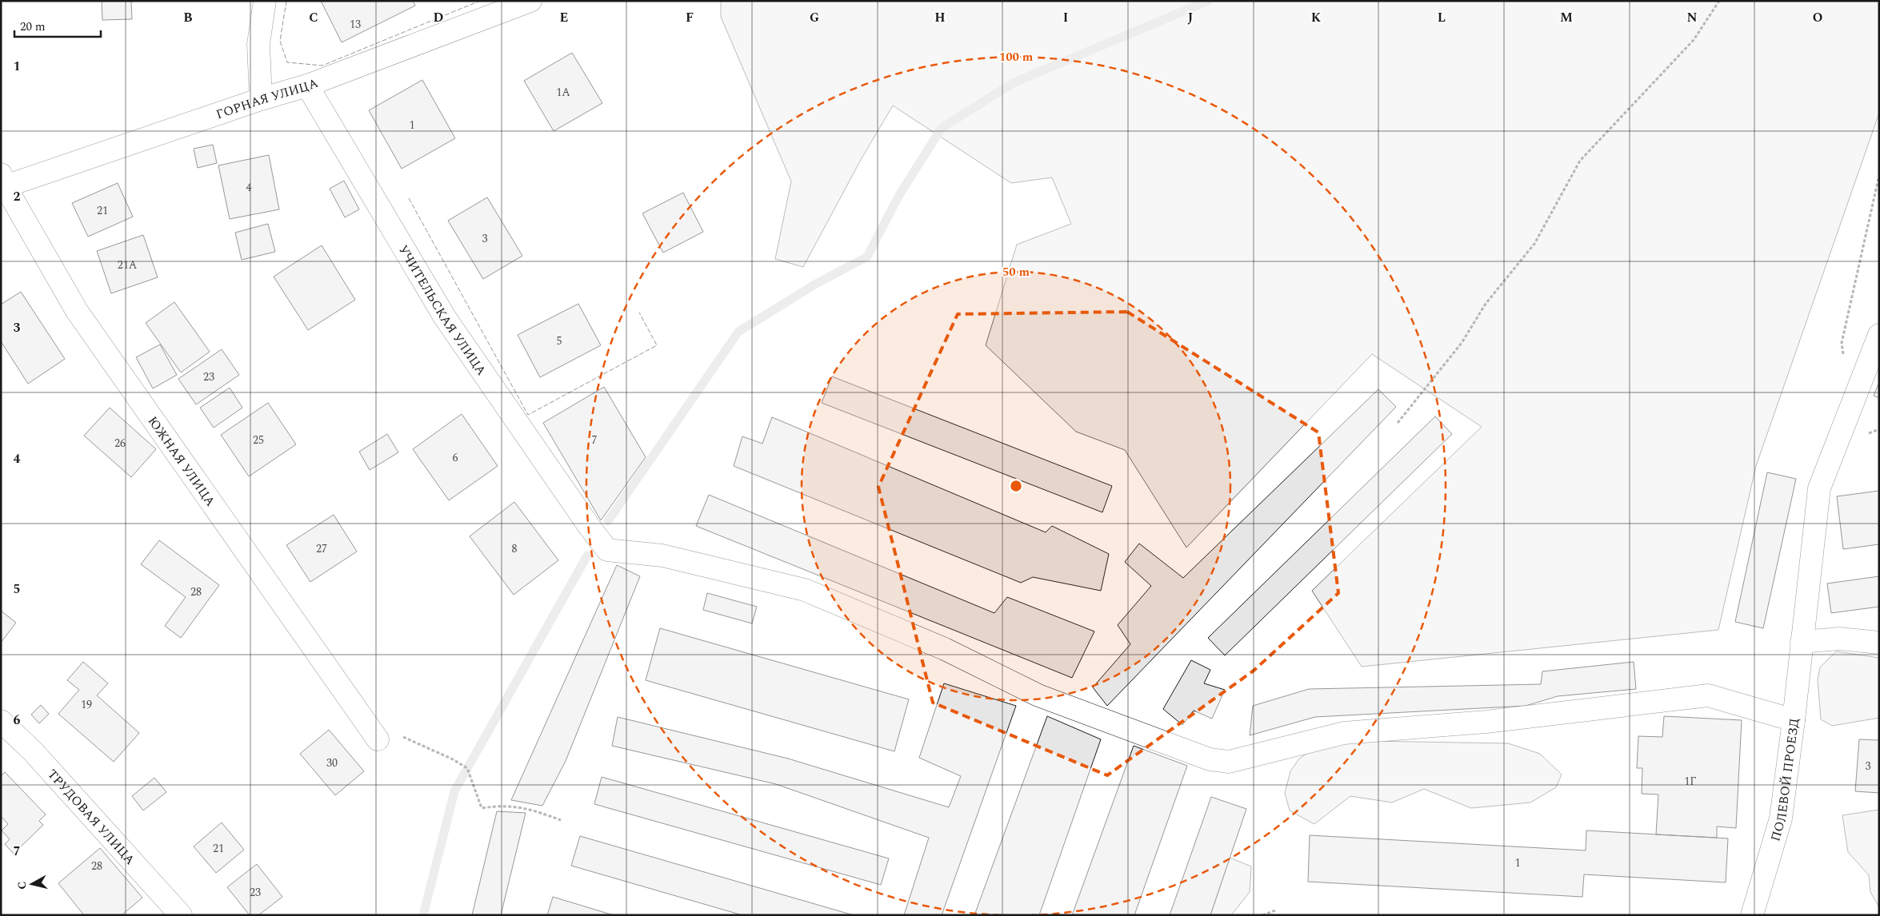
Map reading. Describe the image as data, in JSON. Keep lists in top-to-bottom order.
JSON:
{
  "streets": {
    "street": [
      "ГОРНАЯ УЛИЦА",
      "УЧИТЕЛЬСКАЯ УЛИЦА",
      "ЮЖНАЯ УЛИЦА",
      "ПОЛЕВОЙ ПРОЕЗД",
      "ТРУДОВАЯ УЛИЦА"
    ]
  },
  "crossings": [
    ["ГОРНАЯ УЛИЦА", "УЧИТЕЛЬСКАЯ УЛИЦА"],
    ["ГОРНАЯ УЛИЦА", "ЮЖНАЯ УЛИЦА"],
    ["УЧИТЕЛЬСКАЯ УЛИЦА", "ПОЛЕВОЙ ПРОЕЗД"]
  ],
  "house_numbers": [
    "13",
    "1А",
    "1",
    "4",
    "21",
    "3",
    "21А",
    "5",
    "23",
    "25",
    "7",
    "26",
    "6",
    "27",
    "8",
    "28",
    "19",
    "30",
    "3",
    "1Г",
    "21",
    "1",
    "28",
    "23"
  ],
  "scale_bar": "20 m",
  "north": "left",
  "grid": {
    "columns": [
      "B",
      "C",
      "D",
      "E",
      "F",
      "G",
      "H",
      "I",
      "J",
      "K",
      "L",
      "M",
      "N",
      "O"
    ],
    "rows": [
      "1",
      "2",
      "3",
      "4",
      "5",
      "6",
      "7"
    ]
  },
  "rings": ["100 m", "50 m"]
}
